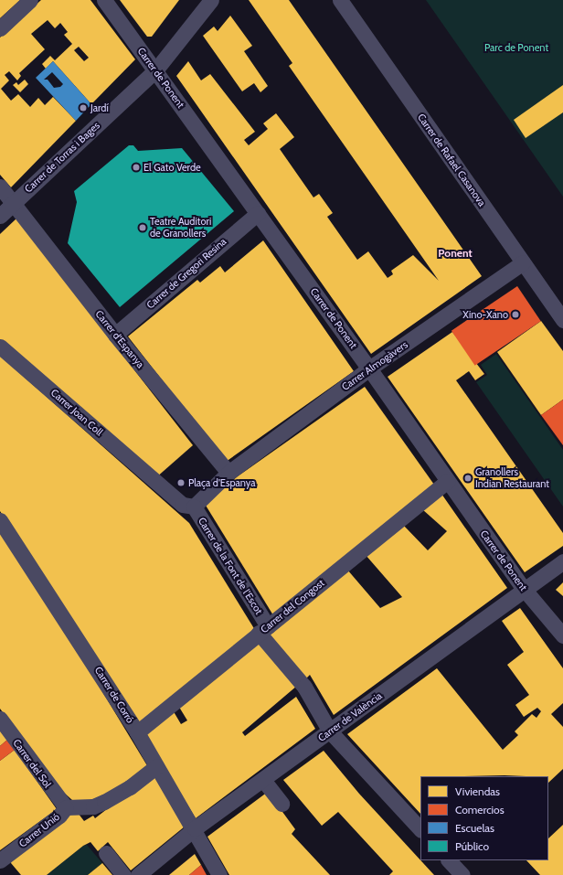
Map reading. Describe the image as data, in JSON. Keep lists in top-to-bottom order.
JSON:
{
  "streets": {
    "street": [
      "Carrer de Ponent",
      "Carrer de Torras i Bages",
      "Carrer de Rafael Casanova",
      "Carrer de Gregori Resina",
      "Carrer d'Espanya",
      "Carrer Almogàvers",
      "Carrer Joan Coll",
      "Carrer de la Font de l'Escot",
      "Carrer del Congost",
      "Carrer de Corró",
      "Carrer de València",
      "Carrer del Sol",
      "Carrer Unió"
    ]
  },
  "crossings": [
    ["Carrer de Ponent", "Carrer de Torras i Bages"],
    ["Carrer de Ponent", "Carrer de Gregori Resina"],
    ["Carrer de Ponent", "Carrer Almogàvers"],
    ["Carrer de Ponent", "Carrer del Congost"],
    ["Carrer de Ponent", "Carrer de València"],
    ["Carrer de Torras i Bages", "Carrer d'Espanya"],
    ["Carrer de Rafael Casanova", "Carrer Almogàvers"],
    ["Carrer de Gregori Resina", "Carrer d'Espanya"],
    ["Carrer d'Espanya", "Carrer Almogàvers"],
    ["Carrer Joan Coll", "Carrer de la Font de l'Escot"],
    ["Carrer de la Font de l'Escot", "Carrer del Congost"],
    ["Carrer de la Font de l'Escot", "Carrer de València"],
    ["Carrer del Congost", "Carrer de Corró"],
    ["Carrer de Corró", "Carrer de València"],
    ["Carrer de Corró", "Carrer Unió"],
    ["Carrer del Sol", "Carrer Unió"]
  ],
  "districts": ["Ponent"],
  "parks": ["Parc de Ponent"],
  "places": [
    "Jardí",
    "El Gato Verde",
    "Teatre Auditori de Granollers",
    "Xino-Xano",
    "Granollers Indian Restaurant",
    "Plaça d'Espanya"
  ],
  "legend": [
    "Viviendas",
    "Comercios",
    "Escuelas",
    "Público"
  ]
}
